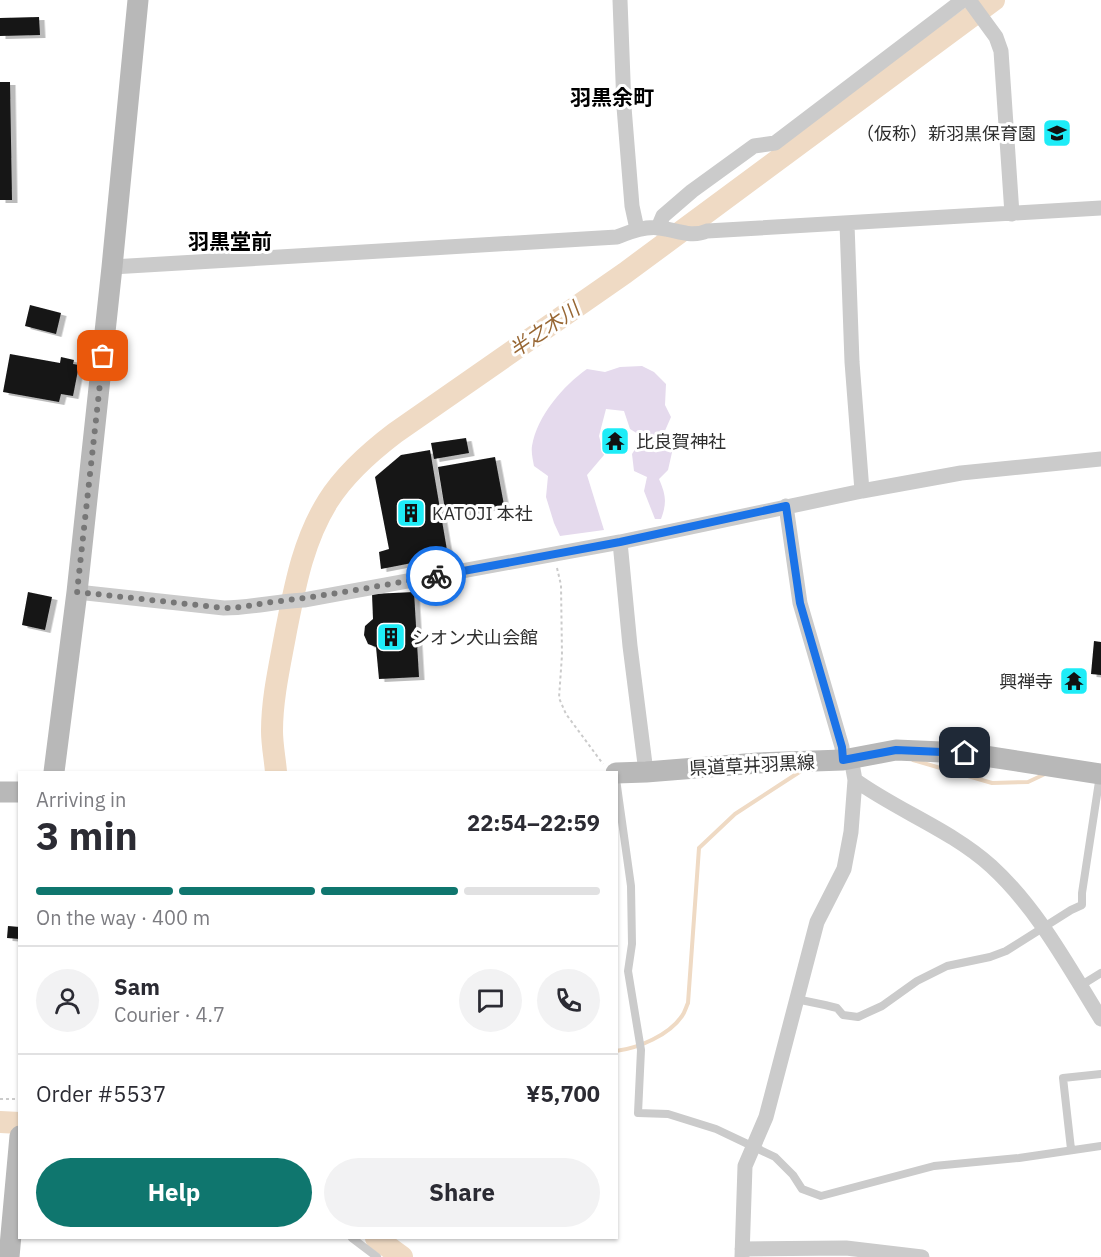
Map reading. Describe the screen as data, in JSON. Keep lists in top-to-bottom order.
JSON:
{
  "streets": {
    "street": ["県道草井羽黒線"]
  },
  "districts": ["羽黒余町", "羽黒堂前"],
  "water": ["半之木川"],
  "places": {
    "school or university": ["（仮称）新羽黒保育園"],
    "temple": ["比良賀神社", "興禅寺"],
    "building": ["KATOJI 本社", "シオン犬山会館"]
  },
  "page": {
    "heading": ["3 min", "Arriving in", "22:54–22:59"],
    "panel": [
      "Sam",
      "Courier · 4.7",
      "Order #5537",
      "¥5,700"
    ],
    "bar": "On the way · 400 m",
    "buttons": ["Help", "Share"]
  }
}
